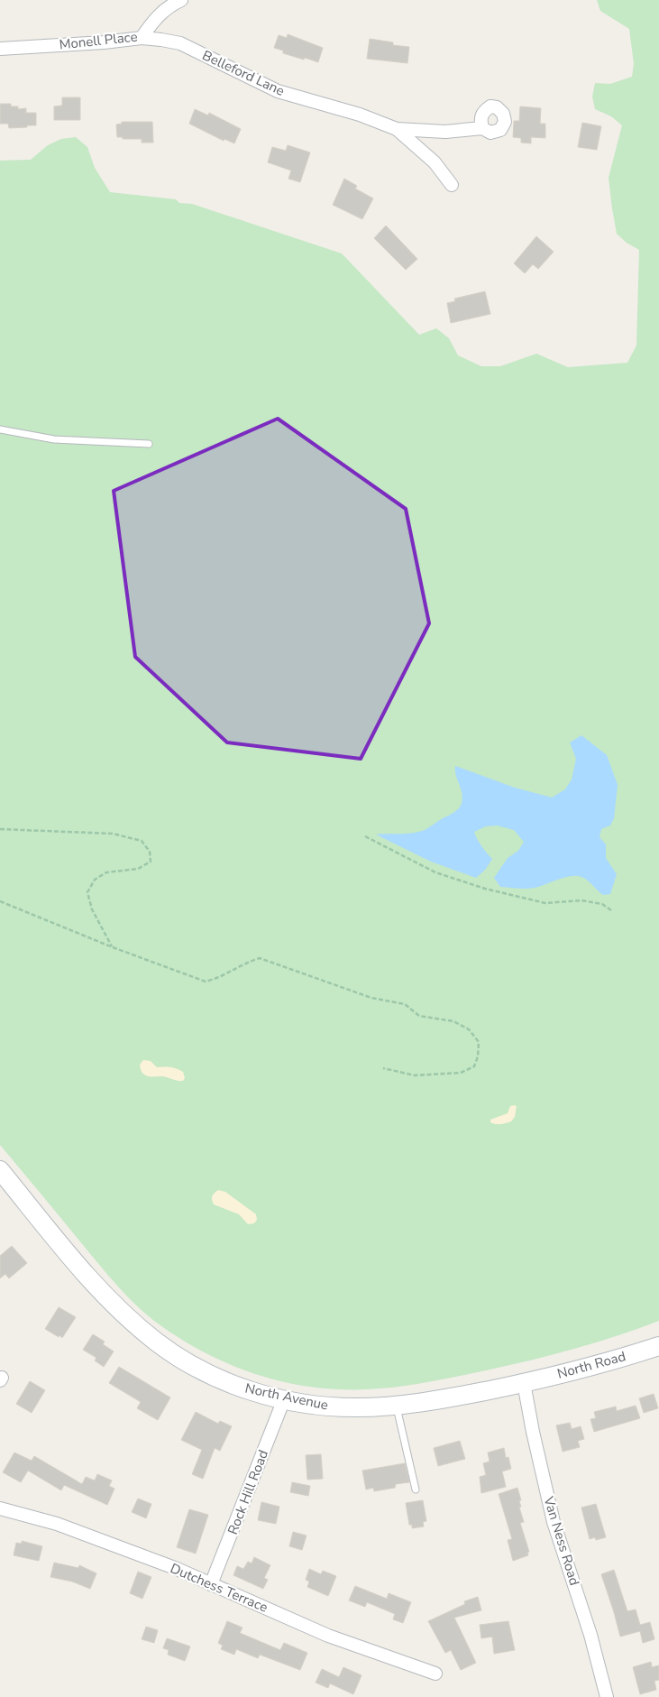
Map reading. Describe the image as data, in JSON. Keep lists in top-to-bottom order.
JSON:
{
  "streets": {
    "main road": ["North Road", "North Avenue"],
    "street": [
      "Monell Place",
      "Belleford Lane",
      "Rock Hill Road",
      "Van Ness Road",
      "Dutchess Terrace"
    ]
  },
  "crossings": [
    ["Monell Place", "Belleford Lane"],
    ["North Road", "North Avenue"],
    ["North Road", "Van Ness Road"],
    ["North Avenue", "Rock Hill Road"],
    ["North Avenue", "Van Ness Road"],
    ["Rock Hill Road", "Dutchess Terrace"]
  ]
}
